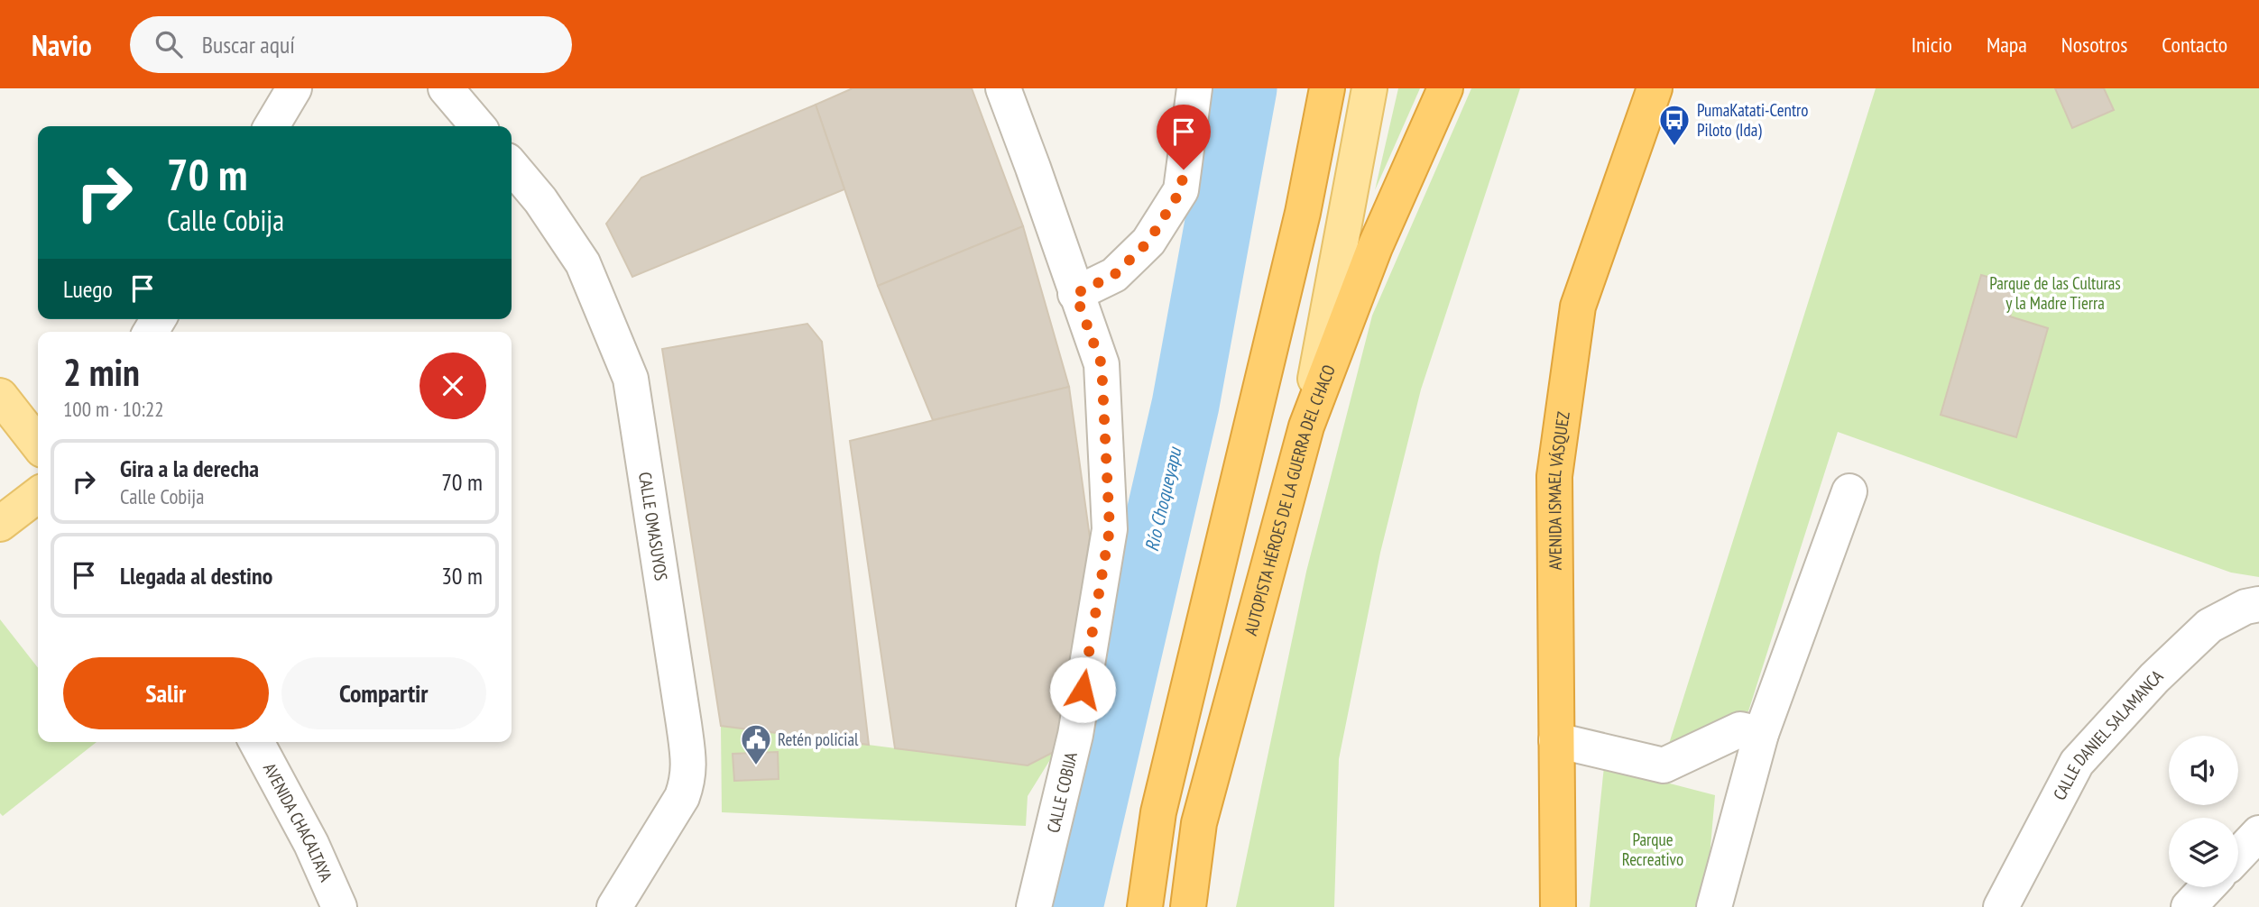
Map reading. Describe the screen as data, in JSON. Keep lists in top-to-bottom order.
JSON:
{
  "streets": {
    "highway": ["AVENIDA ISMAEL VÁSQUEZ", "AUTOPISTA HÉROES DE LA GUERRA DEL CHACO"],
    "street": [
      "CALLE OMASUYOS",
      "CALLE DANIEL SALAMANCA",
      "CALLE COBIJA",
      "AVENIDA CHACALTAYA"
    ]
  },
  "water": ["Río Choqueyapu"],
  "parks": ["Parque de las Culturas y la Madre Tierra", "Parque Recreativo"],
  "places": {
    "bus stop": ["PumaKatati-Centro Piloto (Ida)"],
    "public building": ["Retén policial"]
  },
  "page": {
    "header": "Navio",
    "search": "Buscar aquí",
    "nav": [
      "Inicio",
      "Mapa",
      "Nosotros",
      "Contacto"
    ],
    "turn": ["70 m", "Calle Cobija"],
    "then": "Luego",
    "heading": ["2 min", "100 m · 10:22"],
    "list": [
      {
        "name": "Gira a la derecha",
        "note": "Calle Cobija",
        "value": "70 m"
      },
      {
        "name": "Llegada al destino",
        "value": "30 m"
      }
    ],
    "buttons": ["Salir", "Compartir"]
  }
}
